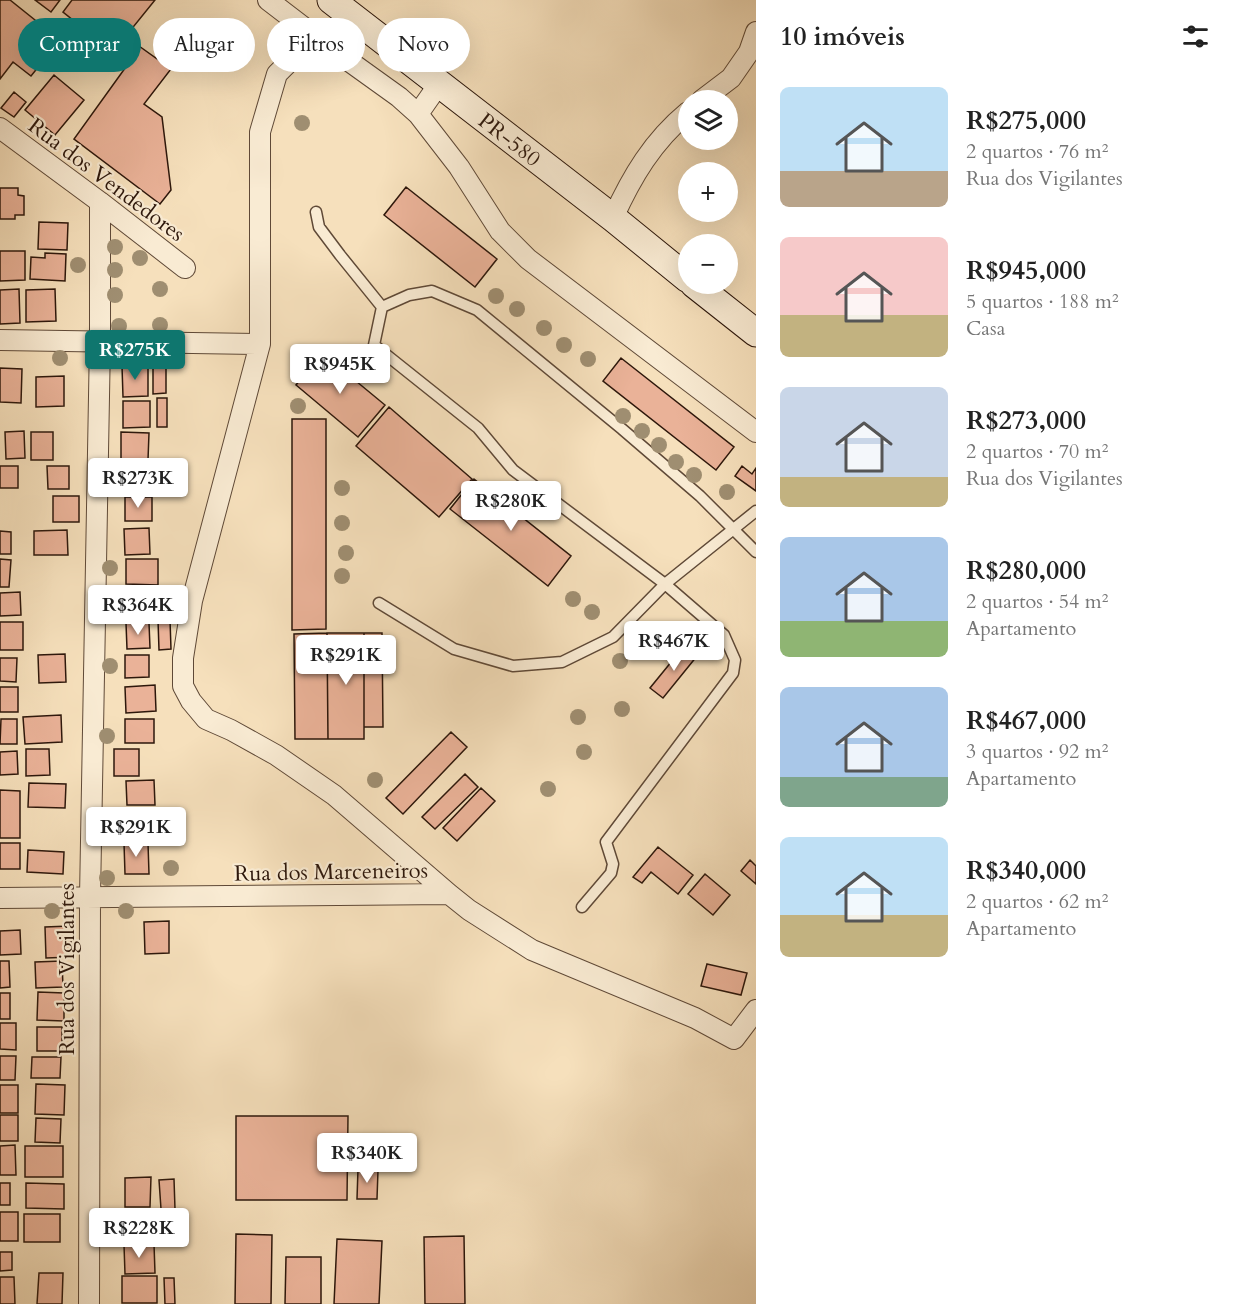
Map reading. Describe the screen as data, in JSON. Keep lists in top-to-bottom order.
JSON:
{
  "streets": {
    "main road": ["PR-580"],
    "street": ["Rua dos Vendedores", "Rua dos Marceneiros", "Rua dos Vigilantes"]
  },
  "crossings": [
    ["Rua dos Vendedores", "Rua dos Vigilantes"],
    ["Rua dos Marceneiros", "Rua dos Vigilantes"]
  ],
  "page": {
    "heading": "10 imóveis",
    "chip": [
      "Comprar",
      "Alugar",
      "Filtros",
      "Novo"
    ],
    "list": [
      {
        "name": "R$275,000",
        "note": "2 quartos · 76 m² · Rua dos Vigilantes"
      },
      {
        "name": "R$945,000",
        "note": "5 quartos · 188 m² · Casa"
      },
      {
        "name": "R$273,000",
        "note": "2 quartos · 70 m² · Rua dos Vigilantes"
      },
      {
        "name": "R$280,000",
        "note": "2 quartos · 54 m² · Apartamento"
      },
      {
        "name": "R$467,000",
        "note": "3 quartos · 92 m² · Apartamento"
      },
      {
        "name": "R$340,000",
        "note": "2 quartos · 62 m² · Apartamento"
      }
    ],
    "map_buttons": ["+", "−"],
    "price": [
      "R$275K",
      "R$945K",
      "R$273K",
      "R$280K",
      "R$364K",
      "R$467K",
      "R$291K",
      "R$291K",
      "R$340K",
      "R$228K"
    ]
  }
}
